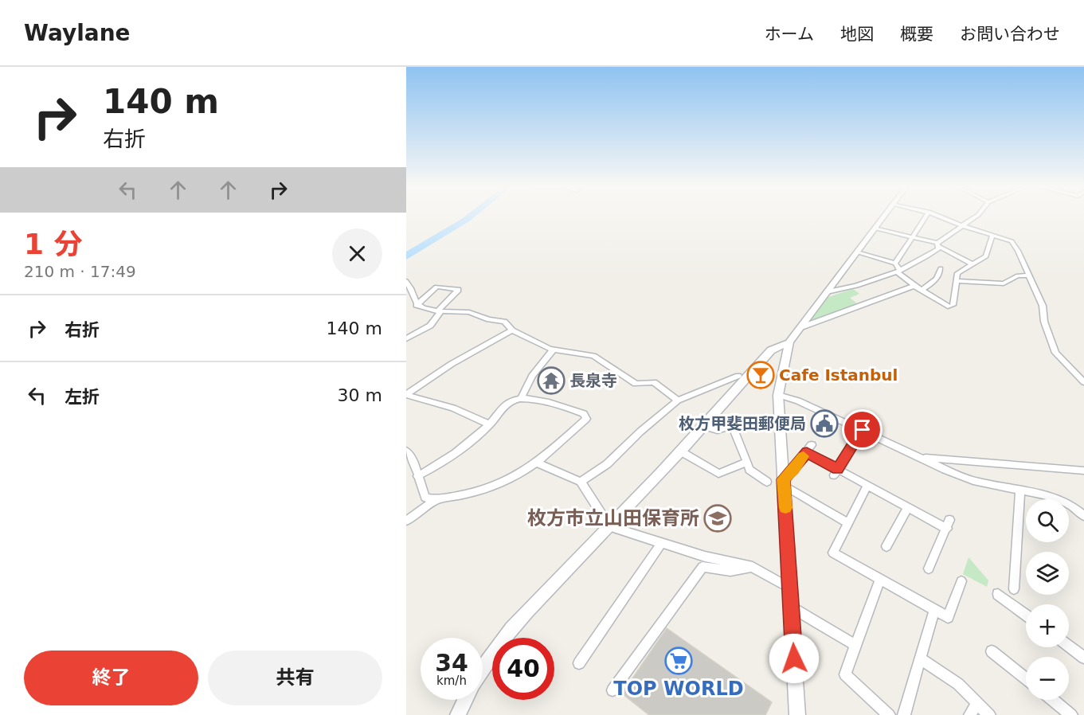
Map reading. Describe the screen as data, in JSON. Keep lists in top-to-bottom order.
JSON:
{
  "places": {
    "bar": ["Cafe Istanbul"],
    "temple": ["長泉寺"],
    "public building": ["枚方甲斐田郵便局"],
    "school or university": ["枚方市立山田保育所"],
    "supermarket": ["TOP WORLD"]
  },
  "page": {
    "header": "Waylane",
    "nav": [
      "ホーム",
      "地図",
      "概要",
      "お問い合わせ"
    ],
    "turn": ["140 m", "右折"],
    "heading": ["1 分", "210 m · 17:49"],
    "list": [
      {
        "name": "右折",
        "value": "140 m"
      },
      {
        "name": "左折",
        "value": "30 m"
      }
    ],
    "map_buttons": ["+", "−"],
    "speed": "34 km/h",
    "limit": "40",
    "buttons": ["終了", "共有"]
  }
}
